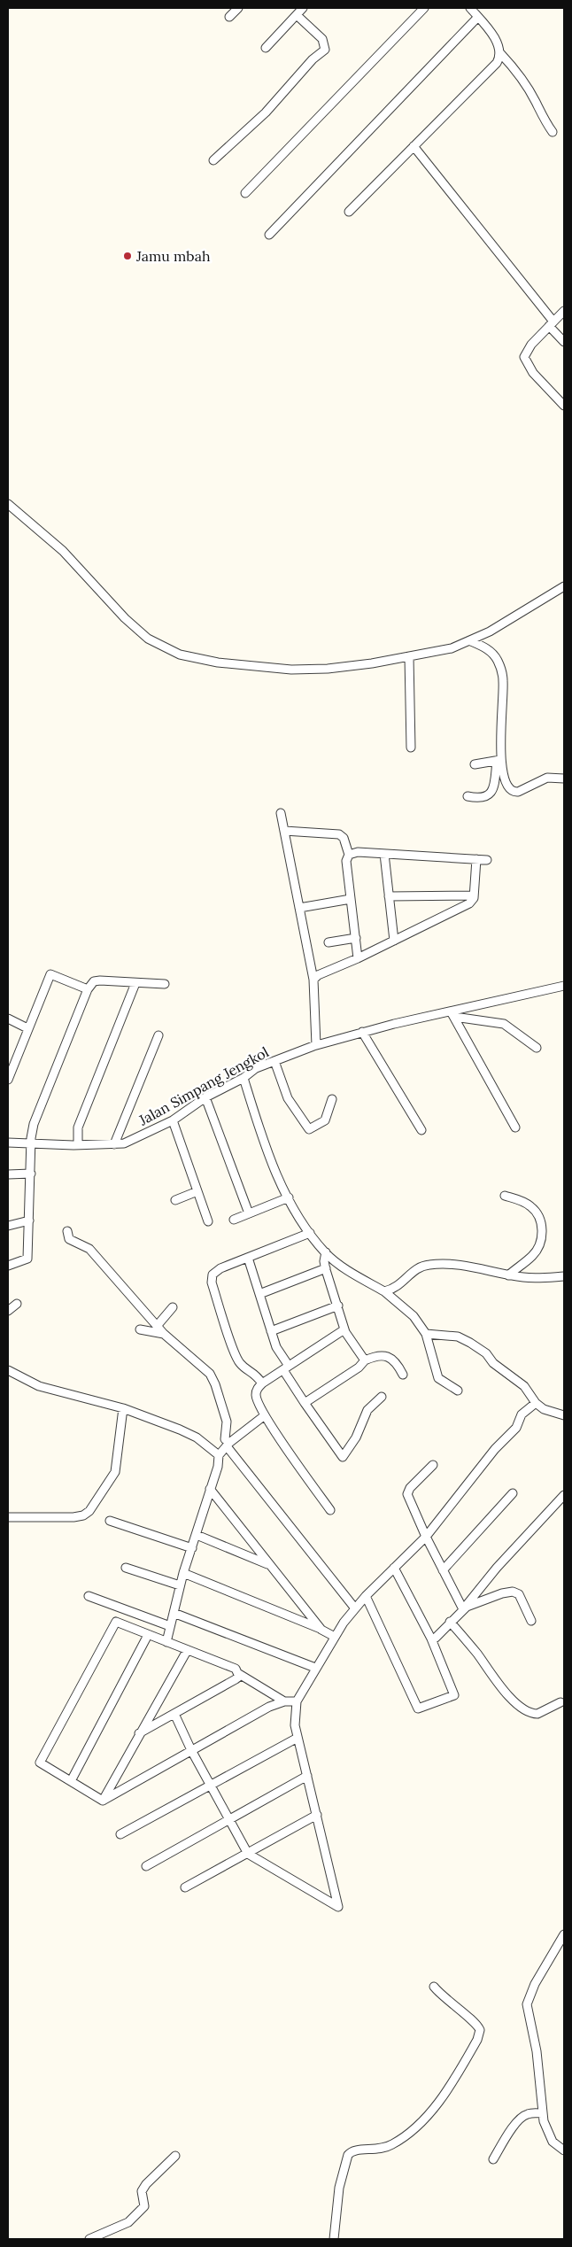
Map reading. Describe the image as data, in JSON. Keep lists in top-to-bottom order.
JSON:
{
  "streets": {
    "street": ["Jalan Simpang Jengkol"]
  },
  "places": ["Jamu mbah"]
}
